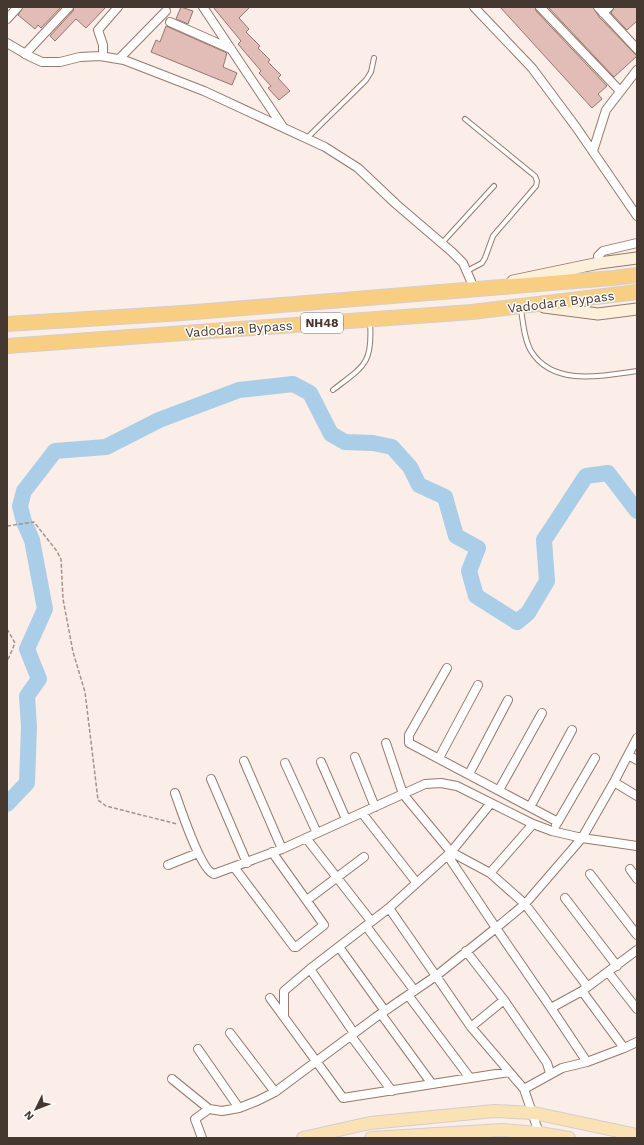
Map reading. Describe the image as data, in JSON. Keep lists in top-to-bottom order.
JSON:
{
  "streets": {
    "highway": ["Vadodara Bypass", "NH48"]
  },
  "north": "bottom left"
}
